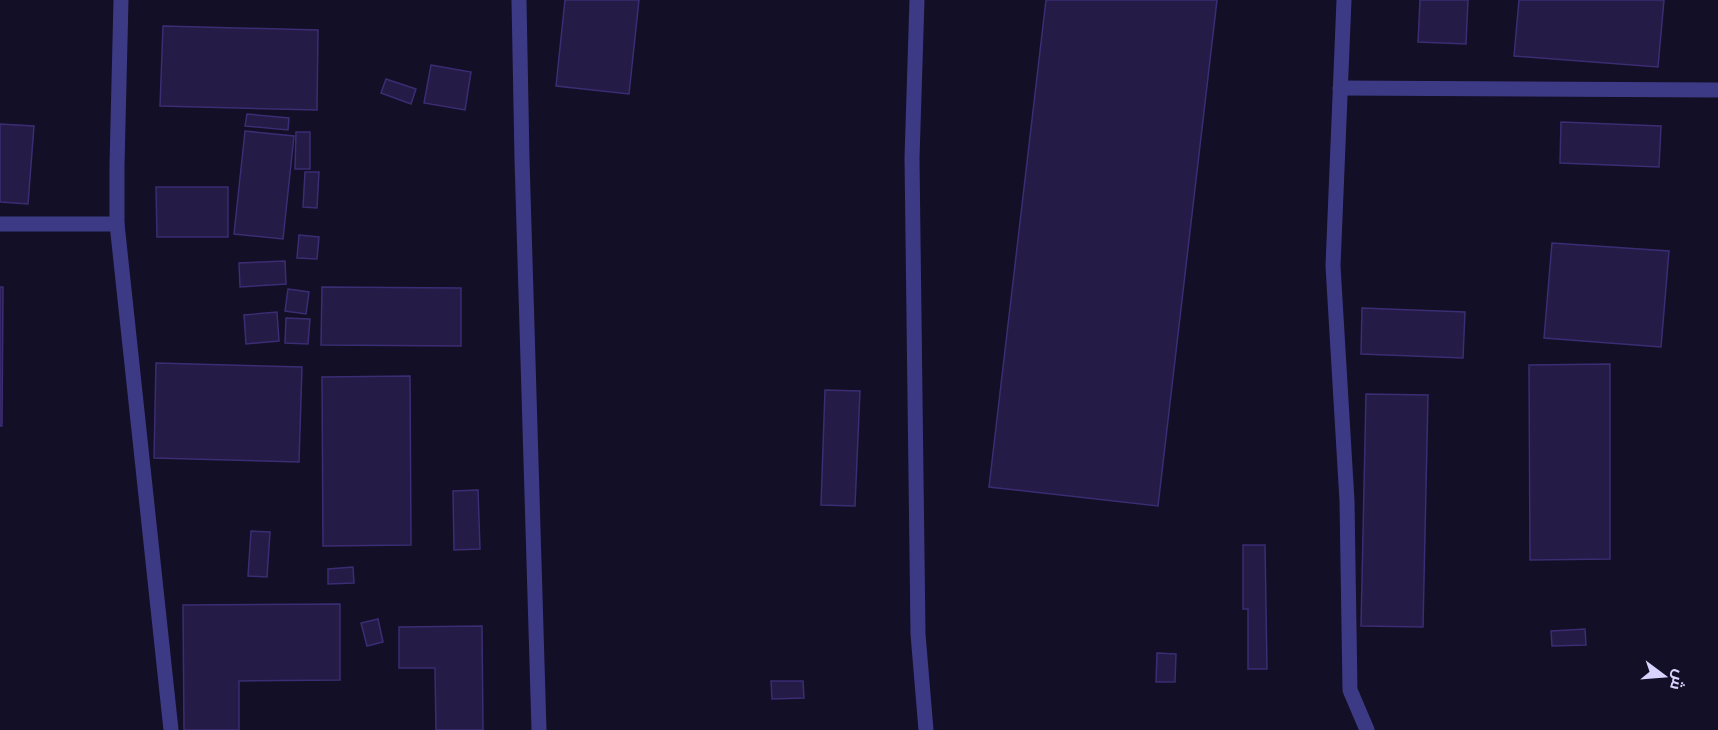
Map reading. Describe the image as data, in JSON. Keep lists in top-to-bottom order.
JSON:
{
  "north": "right"
}
